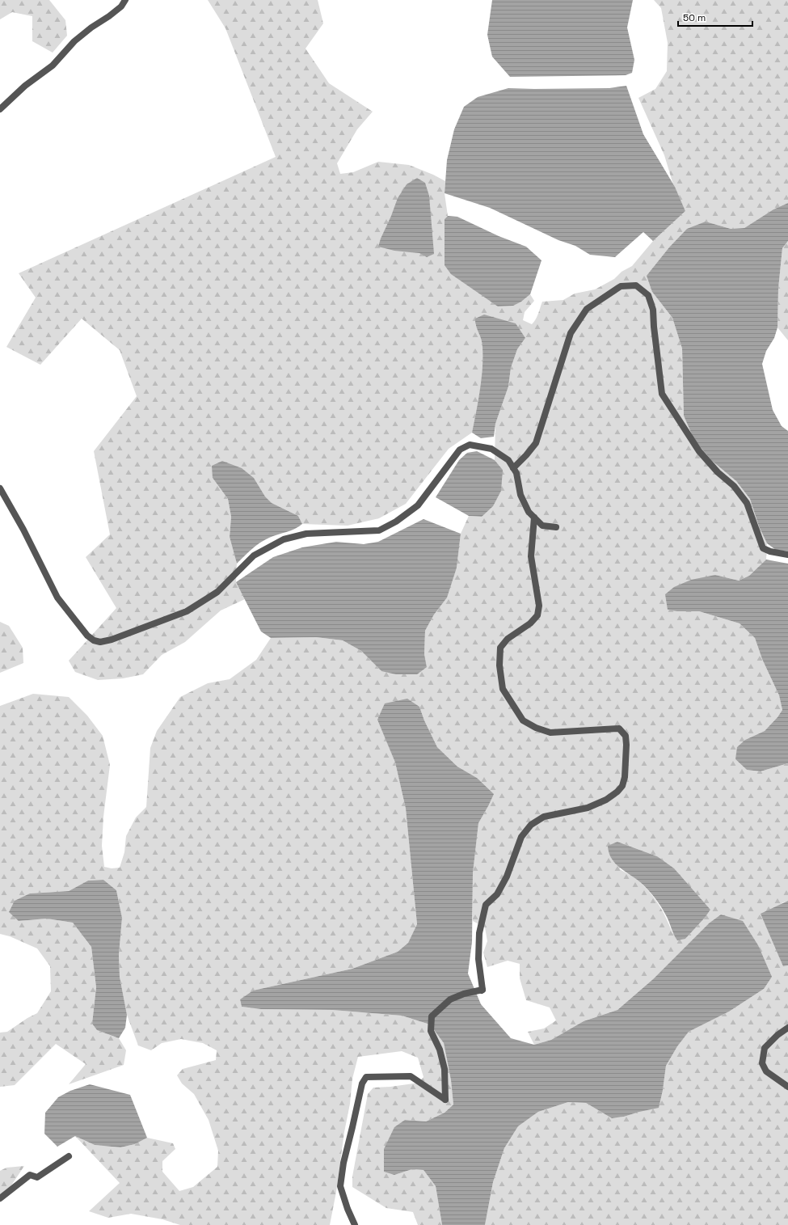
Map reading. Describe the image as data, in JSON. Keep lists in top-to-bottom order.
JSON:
{
  "scale_bar": "50 m"
}
